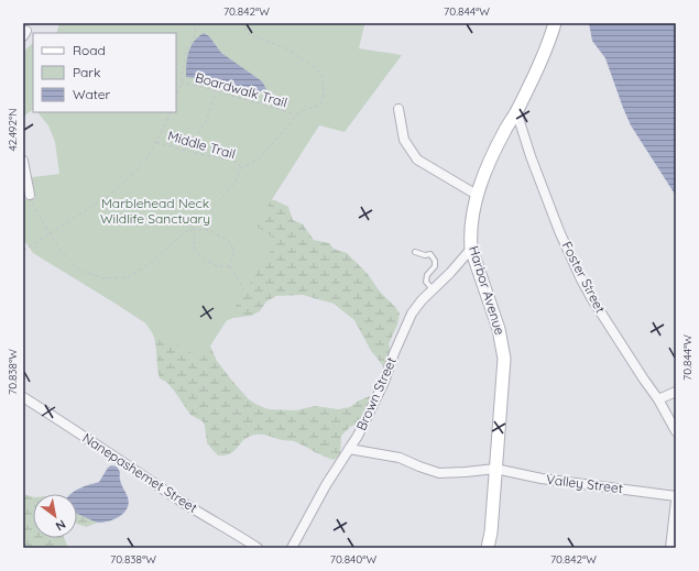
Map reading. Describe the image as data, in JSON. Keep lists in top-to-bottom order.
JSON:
{
  "streets": {
    "main road": ["Harbor Avenue"],
    "street": [
      "Foster Street",
      "Brown Street",
      "Nanepashemet Street",
      "Valley Street"
    ],
    "path": ["Boardwalk Trail", "Middle Trail"]
  },
  "crossings": [
    ["Foster Street", "Harbor Avenue"],
    ["Harbor Avenue", "Brown Street"],
    ["Harbor Avenue", "Valley Street"],
    ["Brown Street", "Valley Street"]
  ],
  "parks": ["Marblehead Neck Wildlife Sanctuary"],
  "legend": ["Road", "Park", "Water"],
  "north": "bottom right",
  "coordinates": [
    "70.842°W",
    "70.844°W",
    "42.492°N",
    "70.838°W",
    "70.840°W"
  ]
}
